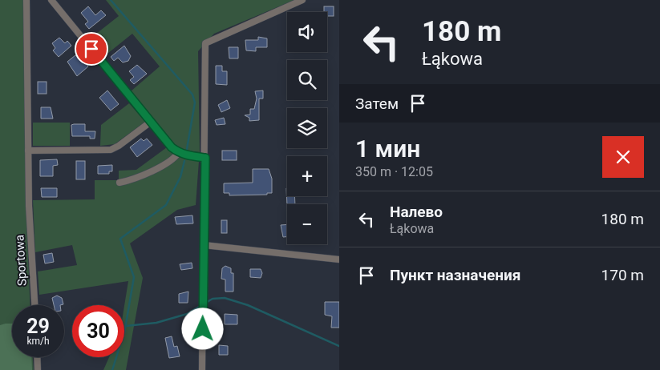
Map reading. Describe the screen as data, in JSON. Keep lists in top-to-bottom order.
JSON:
{
  "streets": {
    "street": ["Sportowa"]
  },
  "page": {
    "turn": ["180 m", "Łąkowa"],
    "map_buttons": ["+", "−"],
    "then": "Затем",
    "heading": ["1 мин", "350 m · 12:05"],
    "list": [
      {
        "name": "Налево",
        "note": "Łąkowa",
        "value": "180 m"
      },
      {
        "name": "Пункт назначения",
        "value": "170 m"
      }
    ],
    "speed": "29 km/h",
    "limit": "30"
  }
}
